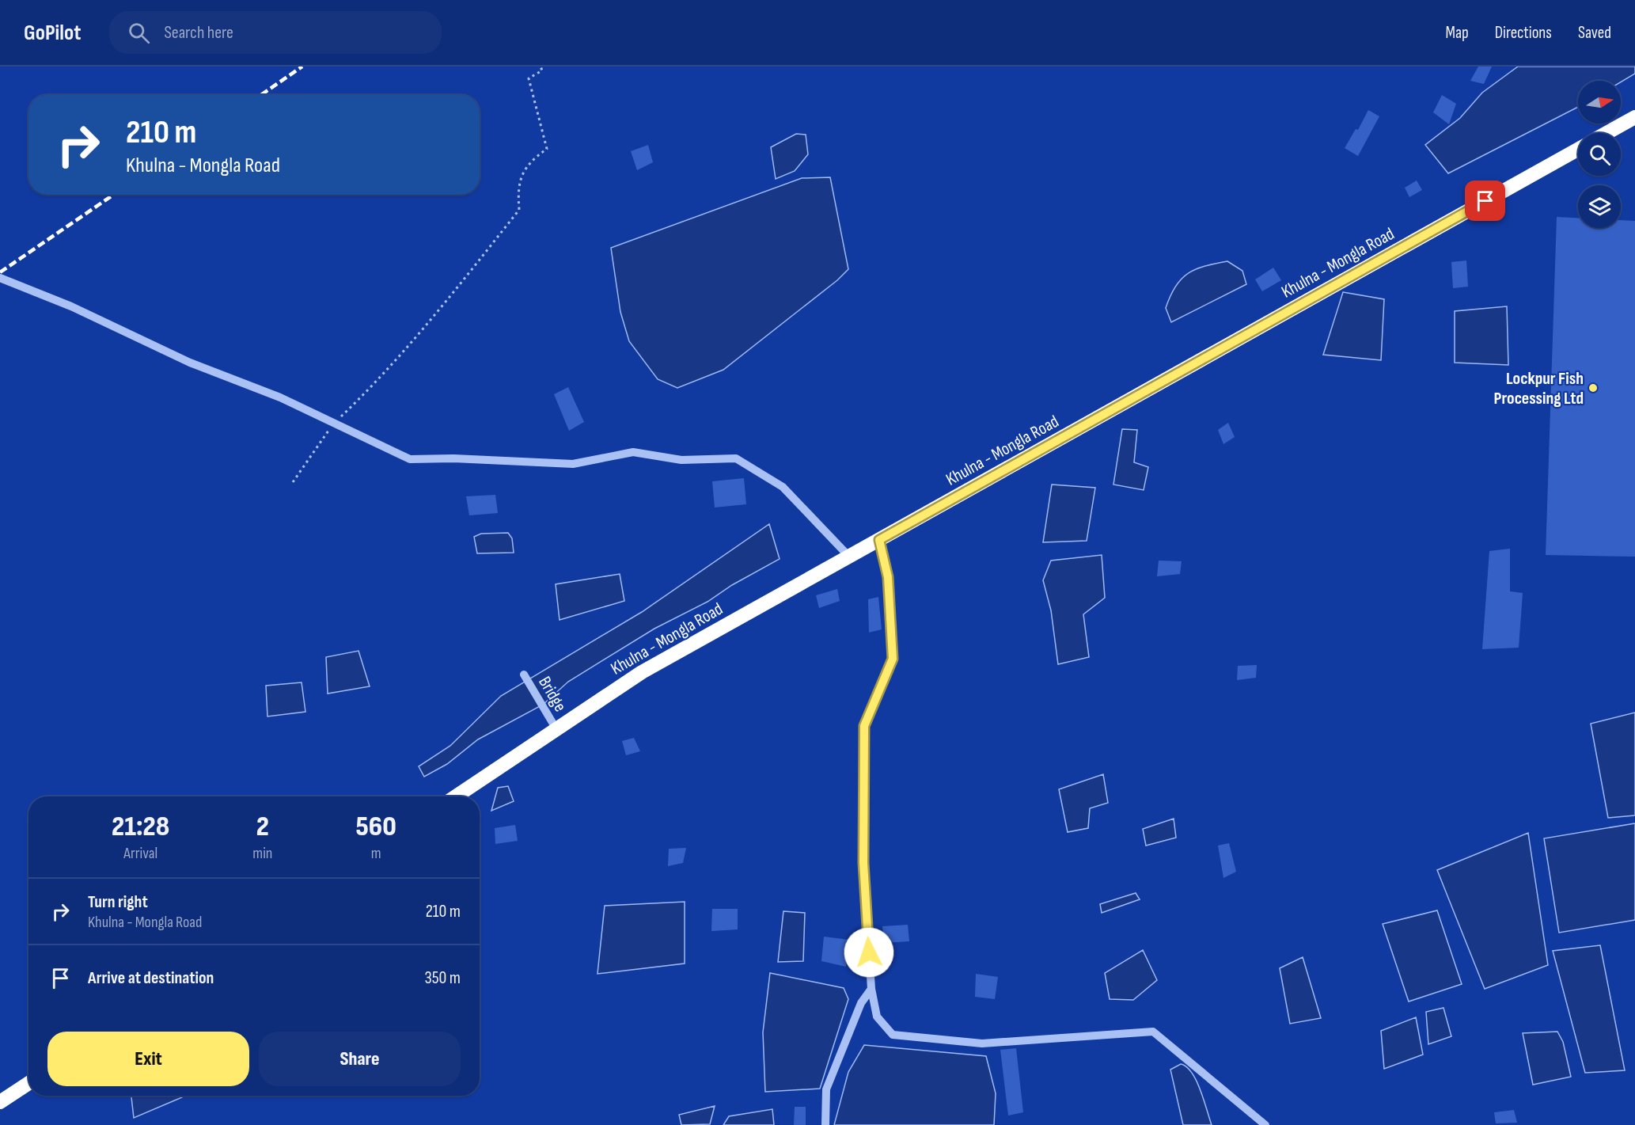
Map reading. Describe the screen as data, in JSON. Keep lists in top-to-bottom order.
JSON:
{
  "streets": {
    "highway": ["Khulna - Mongla Road"],
    "street": ["Bridge"]
  },
  "crossings": [
    ["Khulna - Mongla Road", "Bridge"]
  ],
  "places": ["Lockpur Fish Processing Ltd"],
  "north": "right",
  "page": {
    "header": "GoPilot",
    "search": "Search here",
    "nav": ["Map", "Directions", "Saved"],
    "turn": ["210 m", "Khulna - Mongla Road"],
    "eta": [
      "21:28",
      "Arrival",
      "2",
      "min",
      "560",
      "m"
    ],
    "list": [
      {
        "name": "Turn right",
        "note": "Khulna - Mongla Road",
        "value": "210 m"
      },
      {
        "name": "Arrive at destination",
        "value": "350 m"
      }
    ],
    "buttons": ["Exit", "Share"]
  }
}
